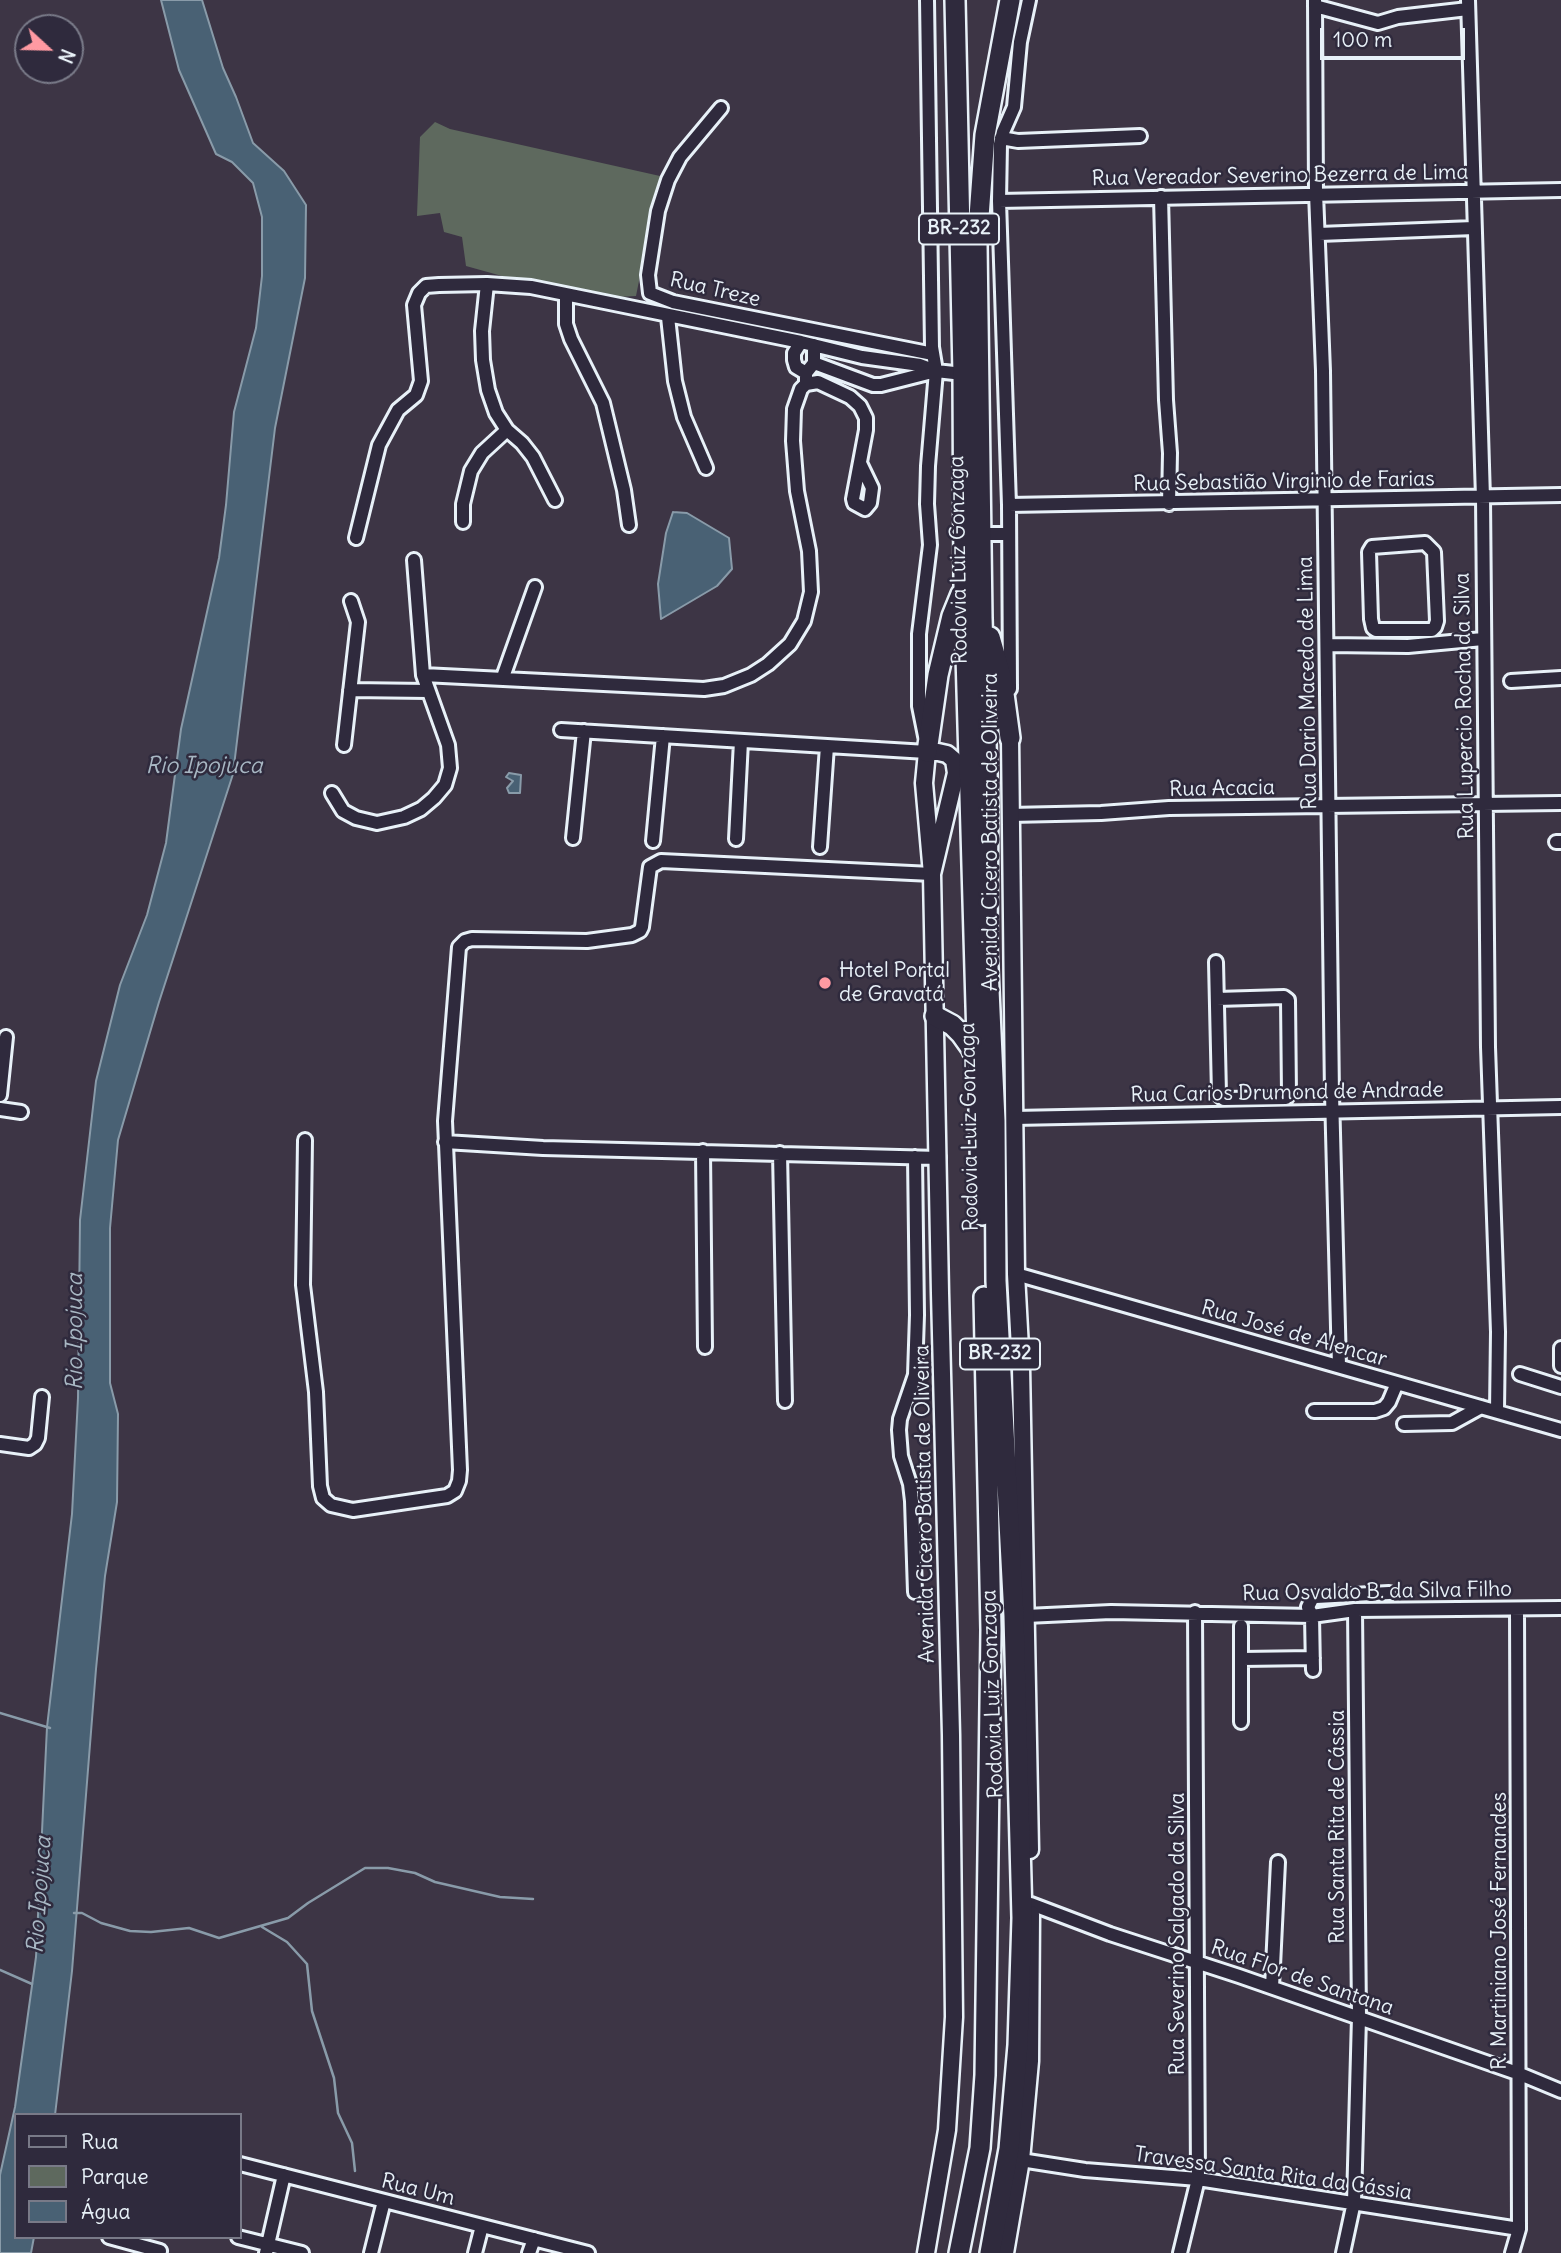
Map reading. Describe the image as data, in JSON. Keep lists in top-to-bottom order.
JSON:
{
  "streets": {
    "highway": ["BR-232", "Rodovia Luiz Gonzaga"],
    "main road": ["Avenida Cicero Batista de Oliveira"],
    "street": [
      "Rua Vereador Severino Bezerra de Lima",
      "Rua Treze",
      "Rua Sebastião Virginio de Farias",
      "Rua Dario Macedo de Lima",
      "Rua Lupercio Rocha da Silva",
      "Rua Acacia",
      "Rua Carios Drumond de Andrade",
      "Rua José de Alencar",
      "Rua Osvaldo B. da Silva Filho",
      "Rua Santa Rita de Cássia",
      "R. Martiniano José Fernandes",
      "Rua Severino Salgado da Silva",
      "Rua Flor de Santana",
      "Travessa Santa Rita da Cássia",
      "Rua Um"
    ]
  },
  "crossings": [
    ["Rua Vereador Severino Bezerra de Lima", "Rua Dario Macedo de Lima"],
    ["Rua Vereador Severino Bezerra de Lima", "Rua Lupercio Rocha da Silva"],
    ["Rua Vereador Severino Bezerra de Lima", "Avenida Cicero Batista de Oliveira"],
    ["Rua Sebastião Virginio de Farias", "Rua Dario Macedo de Lima"],
    ["Rua Sebastião Virginio de Farias", "Rua Lupercio Rocha da Silva"],
    ["Rua Sebastião Virginio de Farias", "Avenida Cicero Batista de Oliveira"],
    ["Rua Dario Macedo de Lima", "Rua Acacia"],
    ["Rua Dario Macedo de Lima", "Rua Carios Drumond de Andrade"],
    ["Rua Dario Macedo de Lima", "Rua José de Alencar"],
    ["Rua Lupercio Rocha da Silva", "Rua Acacia"],
    ["Rua Lupercio Rocha da Silva", "Rua Carios Drumond de Andrade"],
    ["Rua Lupercio Rocha da Silva", "Rua José de Alencar"],
    ["Rua Acacia", "Avenida Cicero Batista de Oliveira"],
    ["Avenida Cicero Batista de Oliveira", "Rua Carios Drumond de Andrade"],
    ["Avenida Cicero Batista de Oliveira", "Rua José de Alencar"],
    ["Avenida Cicero Batista de Oliveira", "Rua Osvaldo B. da Silva Filho"],
    ["Avenida Cicero Batista de Oliveira", "Rua Flor de Santana"],
    ["Avenida Cicero Batista de Oliveira", "Travessa Santa Rita da Cássia"],
    ["Rua Osvaldo B. da Silva Filho", "Rua Santa Rita de Cássia"],
    ["Rua Osvaldo B. da Silva Filho", "R. Martiniano José Fernandes"],
    ["Rua Osvaldo B. da Silva Filho", "Rua Severino Salgado da Silva"],
    ["Rua Santa Rita de Cássia", "Rua Flor de Santana"],
    ["Rua Santa Rita de Cássia", "Travessa Santa Rita da Cássia"],
    ["R. Martiniano José Fernandes", "Rua Flor de Santana"],
    ["R. Martiniano José Fernandes", "Travessa Santa Rita da Cássia"],
    ["Rua Severino Salgado da Silva", "Rua Flor de Santana"],
    ["Rua Severino Salgado da Silva", "Travessa Santa Rita da Cássia"]
  ],
  "water": ["Rio Ipojuca"],
  "places": ["Hotel Portal de Gravatá"],
  "legend": ["Rua", "Parque", "Água"],
  "scale_bar": "100 m",
  "north": "right"
}
